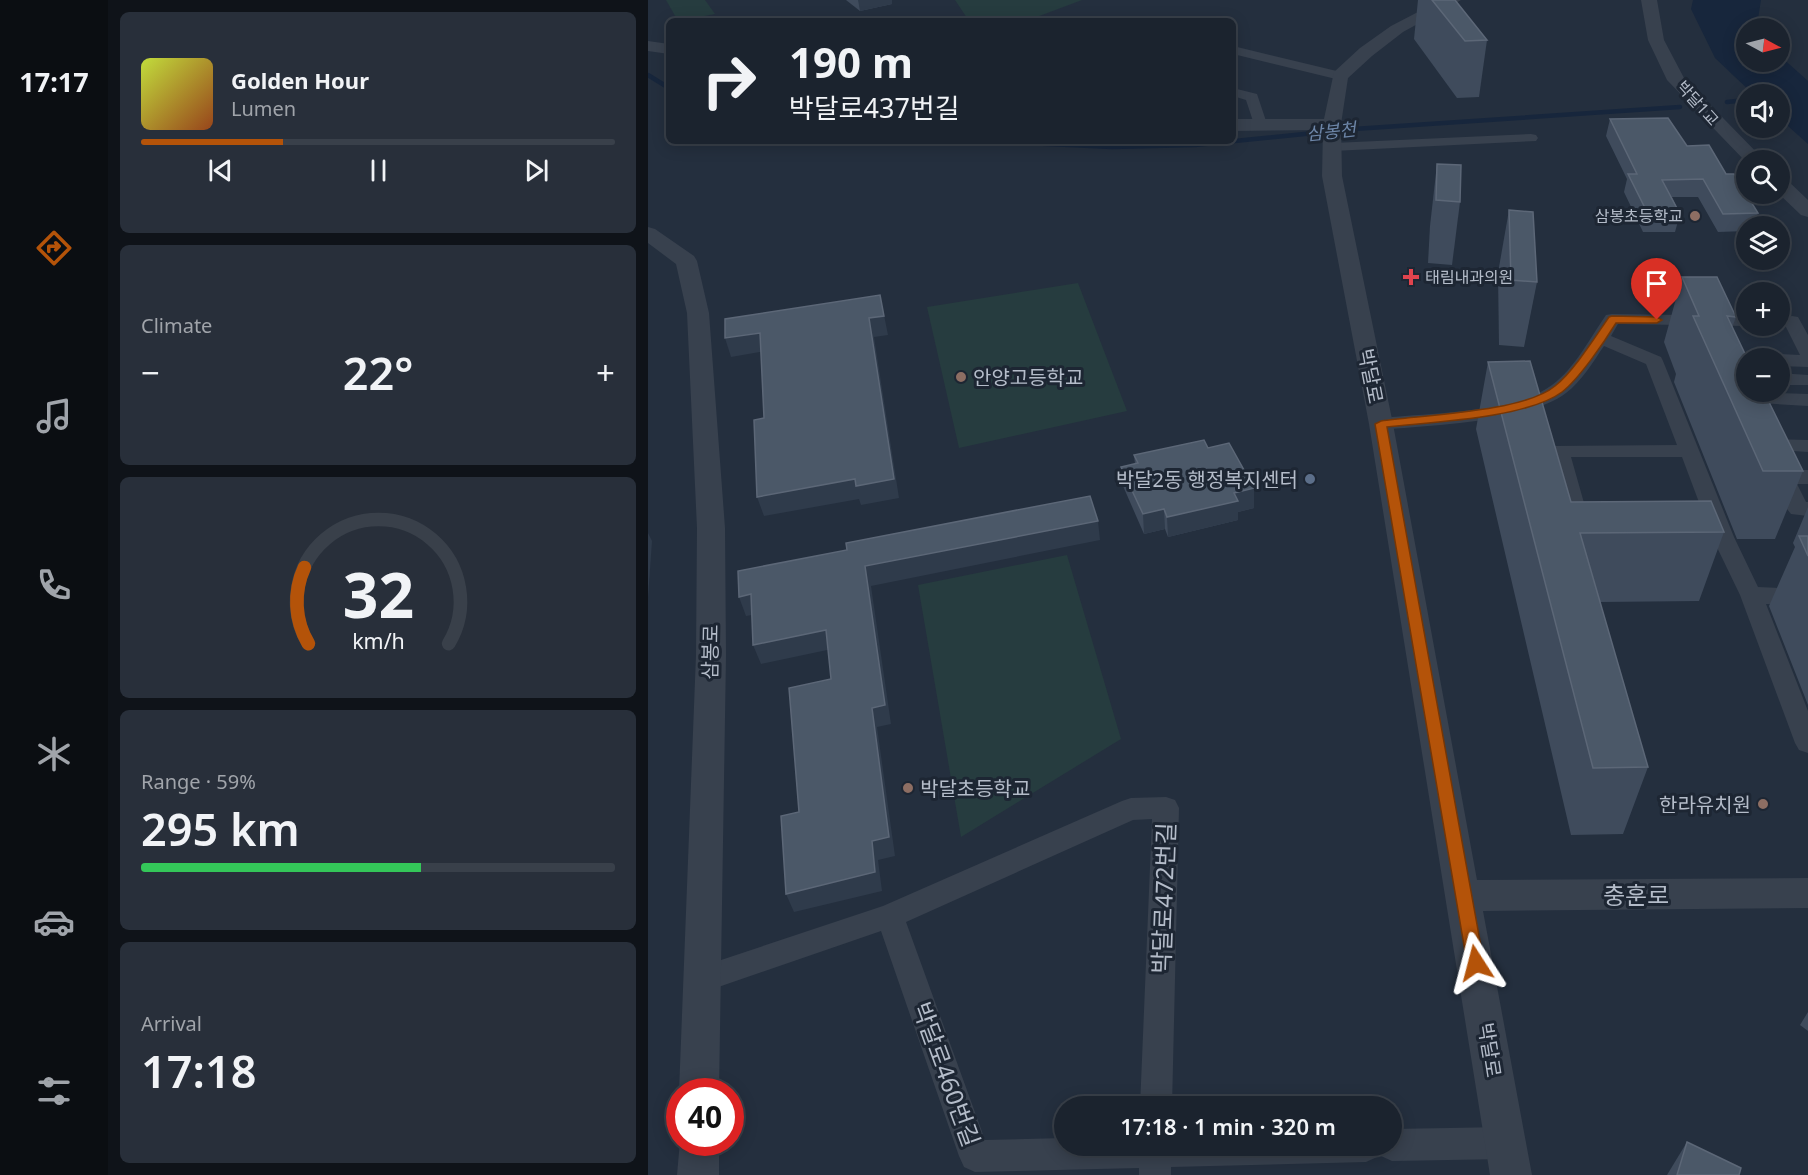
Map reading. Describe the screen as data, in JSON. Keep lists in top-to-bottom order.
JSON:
{
  "streets": {
    "street": [
      "박달1교",
      "박달로",
      "삼봉로",
      "충훈로",
      "박달로472번길",
      "박달로460번길"
    ]
  },
  "crossings": [
    ["박달로", "충훈로"],
    ["박달로472번길", "박달로460번길"]
  ],
  "water": ["삼봉천"],
  "places": {
    "other": [
      "삼봉초등학교",
      "안양고등학교",
      "박달2동 행정복지센터",
      "박달초등학교",
      "한라유치원"
    ],
    "health": ["태림내과의원"]
  },
  "north": "right",
  "page": {
    "tabs": "17:17",
    "map_buttons": ["+", "−"],
    "turn": ["190 m", "박달로437번길"],
    "song": ["Golden Hour", "Lumen"],
    "tile": [
      "Climate",
      ["Range · 59%", "295 km"],
      ["Arrival", "17:18"]
    ],
    "heat": ["−", "22°", "+"],
    "limit": "40",
    "trip": "17:18 · 1 min · 320 m",
    "gauge": ["32", "km/h"]
  }
}
